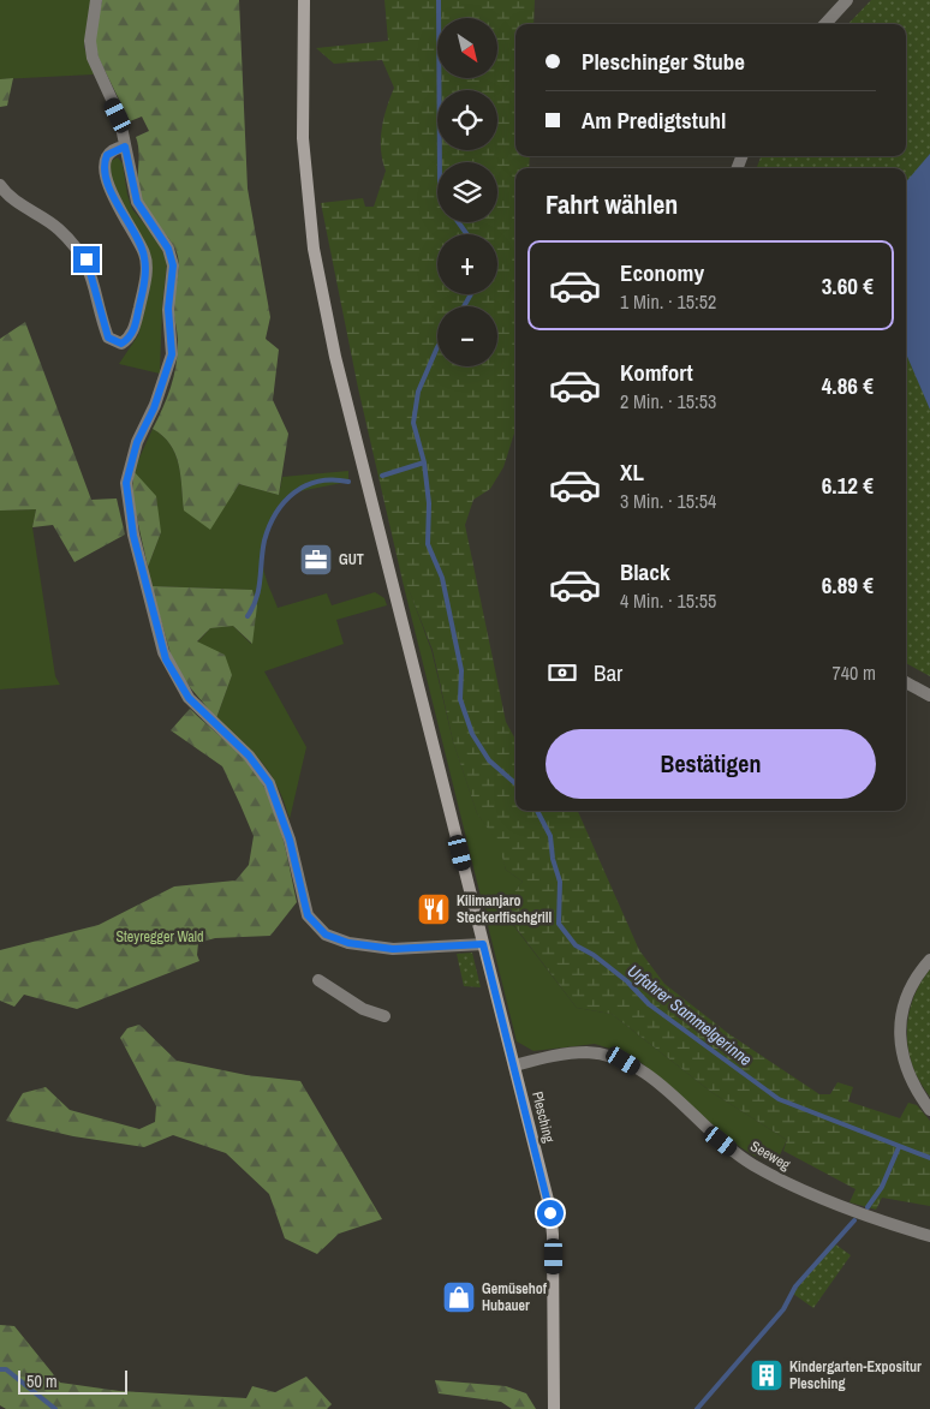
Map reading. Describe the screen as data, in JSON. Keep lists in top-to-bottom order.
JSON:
{
  "streets": {
    "main road": ["Plesching"],
    "street": ["Seeweg"]
  },
  "crossings": [
    ["Plesching", "Seeweg"]
  ],
  "water": ["Urfahrer Sammelgerinne"],
  "parks": ["Steyregger Wald"],
  "places": {
    "office": ["GUT"],
    "restaurant": ["Kilimanjaro Steckerlfischgrill"],
    "shop": ["Gemüsehof Hubauer"],
    "building": ["Kindergarten-Expositur Plesching"]
  },
  "scale_bar": "50 m",
  "north": "bottom right",
  "page": {
    "map_buttons": ["+", "−"],
    "banner": ["Pleschinger Stube", "Am Predigtstuhl"],
    "heading": "Fahrt wählen",
    "list": [
      {
        "name": "Economy",
        "note": "1 Min. · 15:52",
        "value": "3.60 €"
      },
      {
        "name": "Komfort",
        "note": "2 Min. · 15:53",
        "value": "4.86 €"
      },
      {
        "name": "XL",
        "note": "3 Min. · 15:54",
        "value": "6.12 €"
      },
      {
        "name": "Black",
        "note": "4 Min. · 15:55",
        "value": "6.89 €"
      }
    ],
    "pay": ["Bar", "740 m"],
    "buttons": "Bestätigen",
    "scale": "50 m"
  }
}
